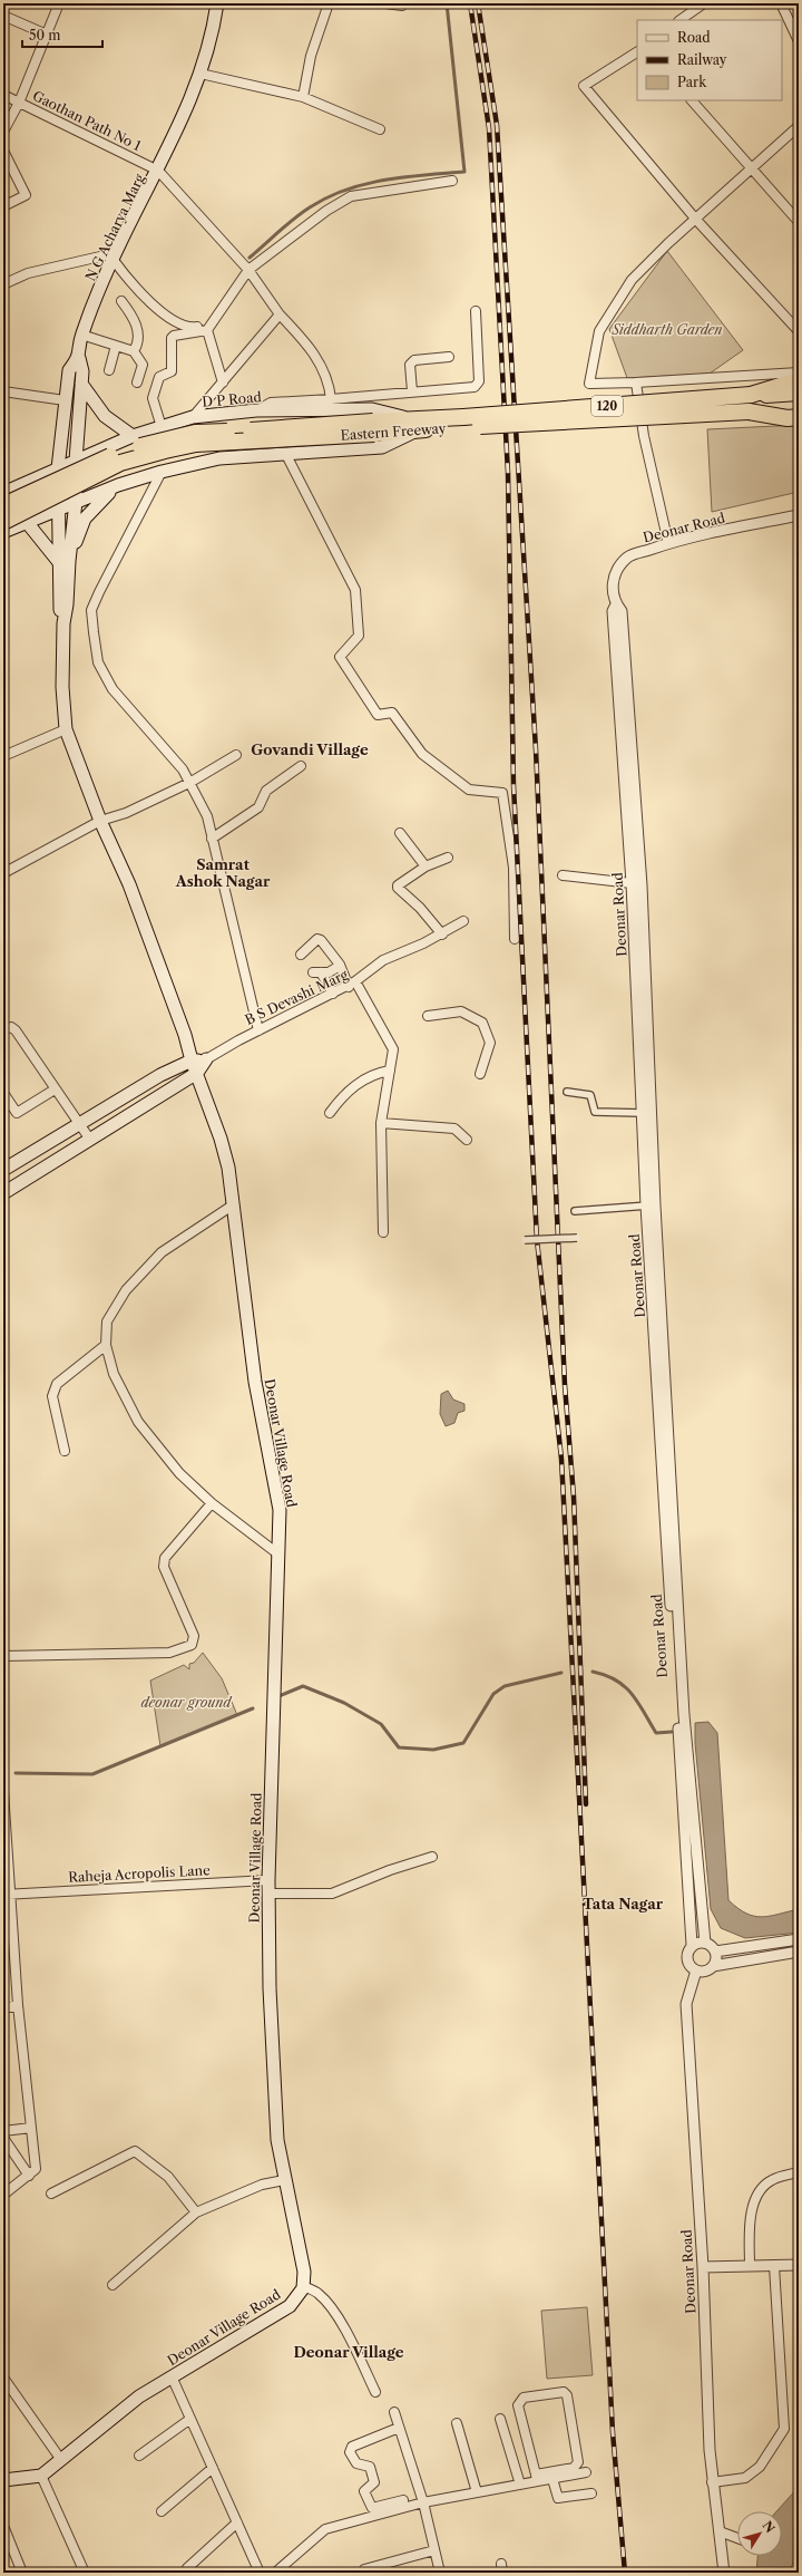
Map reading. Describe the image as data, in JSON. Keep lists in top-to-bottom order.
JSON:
{
  "streets": {
    "highway": ["120", "Eastern Freeway"],
    "main road": [
      "N G Acharya Marg",
      "D P Road",
      "B S Devashi Marg",
      "Deonar Village Road"
    ],
    "street": ["Gaothan Path No 1", "Deonar Road", "Raheja Acropolis Lane"]
  },
  "crossings": [
    ["Gaothan Path No 1", "N G Acharya Marg"],
    ["N G Acharya Marg", "D P Road"],
    ["N G Acharya Marg", "Deonar Village Road"],
    ["D P Road", "Eastern Freeway"],
    ["B S Devashi Marg", "Deonar Village Road"],
    ["Deonar Village Road", "Raheja Acropolis Lane"]
  ],
  "districts": [
    "Govandi Village",
    "Samrat Ashok Nagar",
    "Tata Nagar",
    "Deonar Village"
  ],
  "parks": ["Siddharth Garden", "deonar ground"],
  "legend": ["Road", "Railway", "Park"],
  "scale_bar": "50 m",
  "north": "top right"
}
